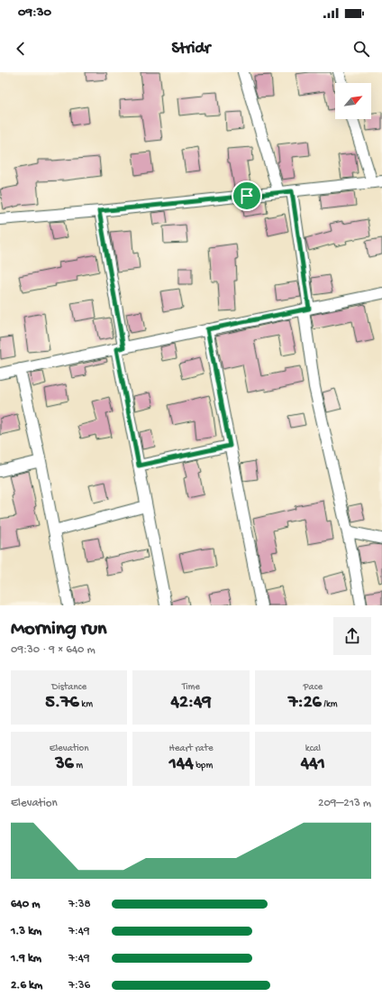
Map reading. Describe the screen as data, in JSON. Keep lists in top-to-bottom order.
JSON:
{
  "north": "top right",
  "page": {
    "status": "09:30",
    "header": "Stridr",
    "heading": ["Morning run", "09:30 · 9 × 640 m"],
    "stats": [
      ["Distance", "5.76 km"],
      ["Time", "42:49"],
      ["Pace", "7:26 /km"],
      ["Elevation", "36 m"],
      ["Heart rate", "144 bpm"],
      ["kcal", "441"]
    ],
    "chart": ["Elevation", "209–213 m"],
    "list": [
      {
        "name": "640 m",
        "note": "7:38"
      },
      {
        "name": "1.3 km",
        "note": "7:49"
      },
      {
        "name": "1.9 km",
        "note": "7:49"
      },
      {
        "name": "2.6 km",
        "note": "7:36"
      }
    ]
  }
}
